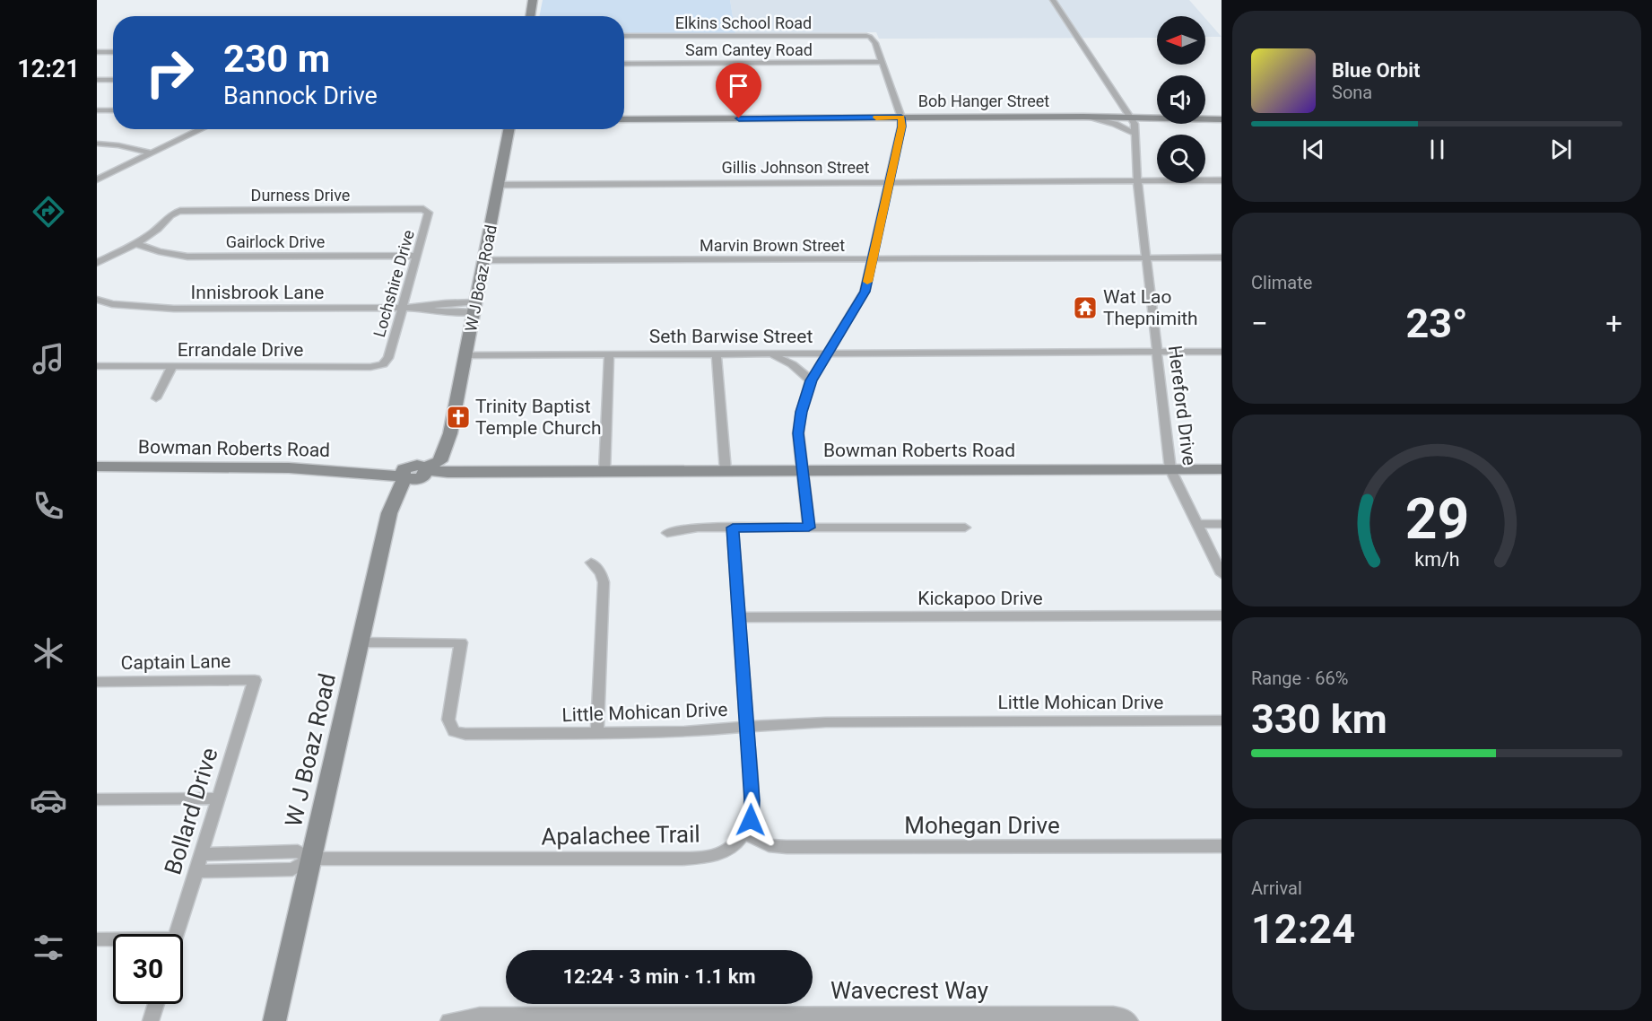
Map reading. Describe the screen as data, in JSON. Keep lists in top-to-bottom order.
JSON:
{
  "streets": {
    "street": [
      "Elkins School Road",
      "Sam Cantey Road",
      "Bob Hanger Street",
      "Gillis Johnson Street",
      "Durness Drive",
      "Gairlock Drive",
      "Marvin Brown Street",
      "W J Boaz Road",
      "Lochshire Drive",
      "Innisbrook Lane",
      "Seth Barwise Street",
      "Errandale Drive",
      "Hereford Drive",
      "Bowman Roberts Road",
      "Kickapoo Drive",
      "Captain Lane",
      "Little Mohican Drive",
      "Bollard Drive",
      "Mohegan Drive",
      "Apalachee Trail",
      "Wavecrest Way"
    ]
  },
  "crossings": [
    ["Elkins School Road", "Sam Cantey Road"],
    ["Bob Hanger Street", "Hereford Drive"],
    ["Gillis Johnson Street", "W J Boaz Road"],
    ["Gillis Johnson Street", "Hereford Drive"],
    ["Durness Drive", "Gairlock Drive"],
    ["Durness Drive", "Lochshire Drive"],
    ["Gairlock Drive", "Lochshire Drive"],
    ["Marvin Brown Street", "W J Boaz Road"],
    ["Marvin Brown Street", "Hereford Drive"],
    ["W J Boaz Road", "Innisbrook Lane"],
    ["W J Boaz Road", "Seth Barwise Street"],
    ["W J Boaz Road", "Bowman Roberts Road"],
    ["W J Boaz Road", "Little Mohican Drive"],
    ["W J Boaz Road", "Apalachee Trail"],
    ["Lochshire Drive", "Innisbrook Lane"],
    ["Lochshire Drive", "Errandale Drive"],
    ["Seth Barwise Street", "Hereford Drive"],
    ["Hereford Drive", "Bowman Roberts Road"],
    ["Captain Lane", "Bollard Drive"],
    ["Mohegan Drive", "Apalachee Trail"]
  ],
  "places": {
    "temple": ["Wat Lao Thepnimith"],
    "church": ["Trinity Baptist Temple Church"]
  },
  "north": "left",
  "page": {
    "tabs": "12:21",
    "turn": ["230 m", "Bannock Drive"],
    "song": ["Blue Orbit", "Sona"],
    "tile": [
      "Climate",
      ["Range · 66%", "330 km"],
      ["Arrival", "12:24"]
    ],
    "heat": ["−", "23°", "+"],
    "limit": "30",
    "trip": "12:24 · 3 min · 1.1 km",
    "gauge": ["29", "km/h"]
  }
}
